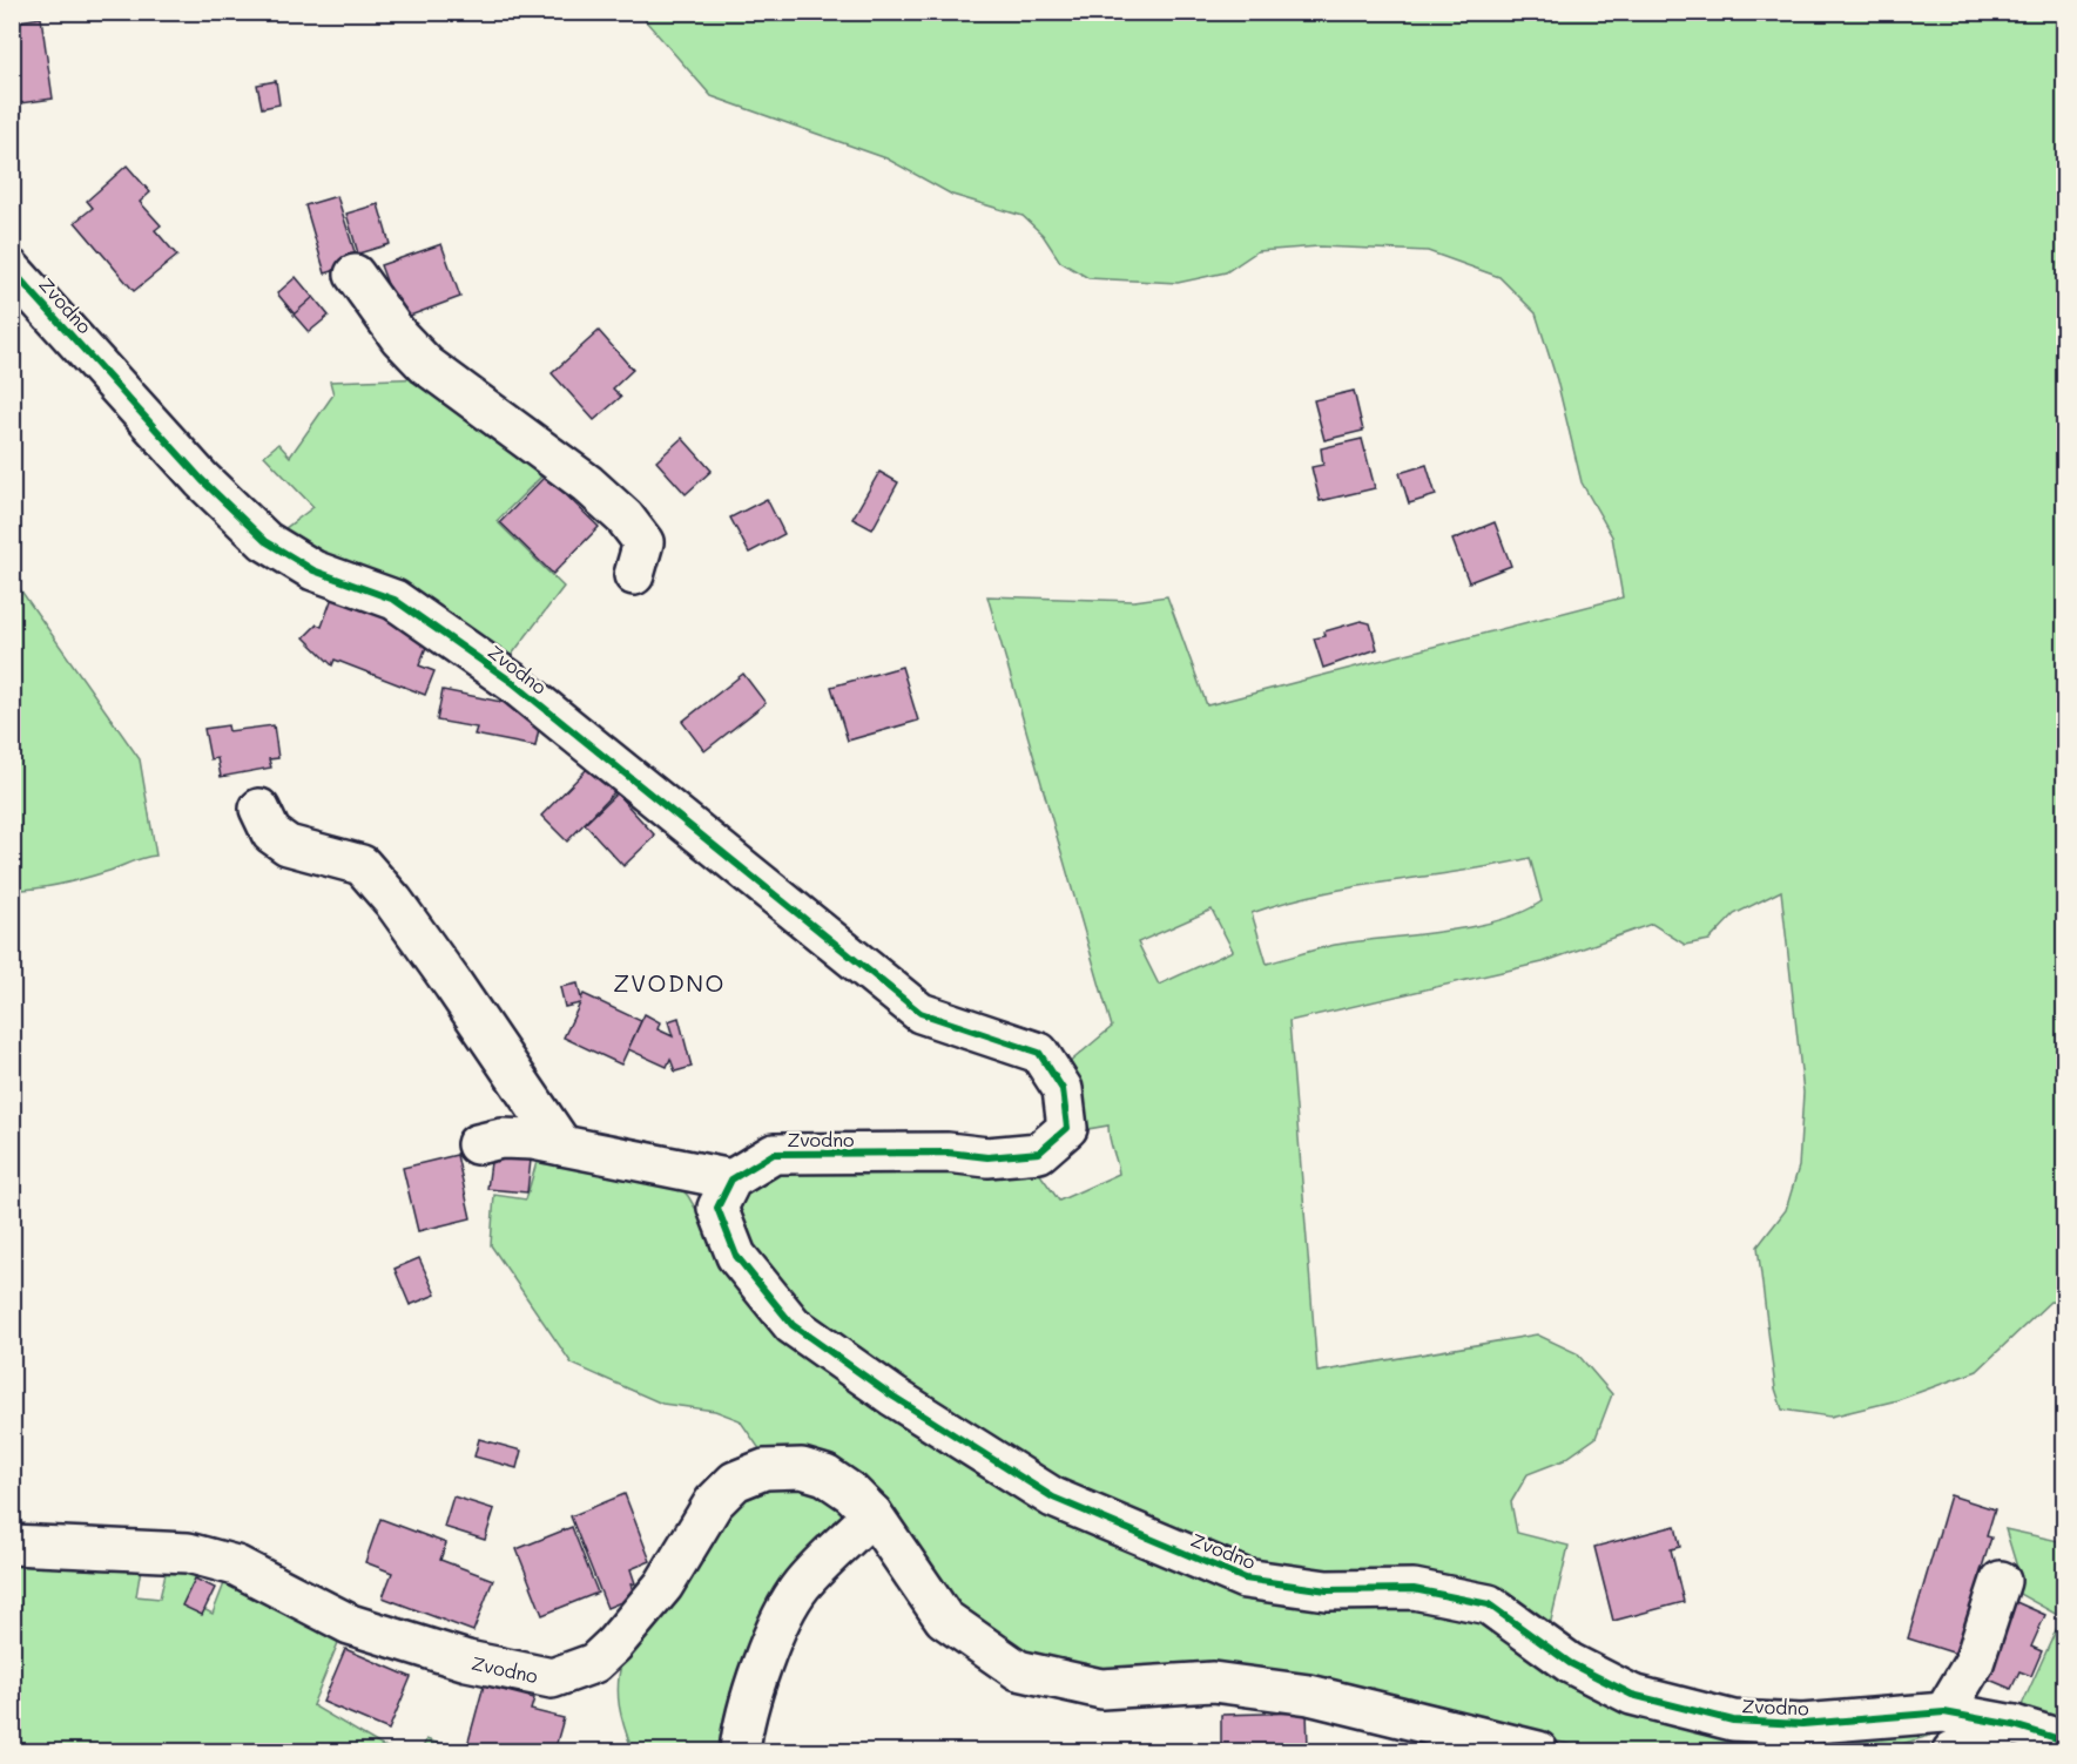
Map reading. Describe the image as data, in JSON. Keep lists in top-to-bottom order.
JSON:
{
  "streets": {
    "street": ["Zvodno"]
  },
  "districts": ["ZVODNO"]
}
